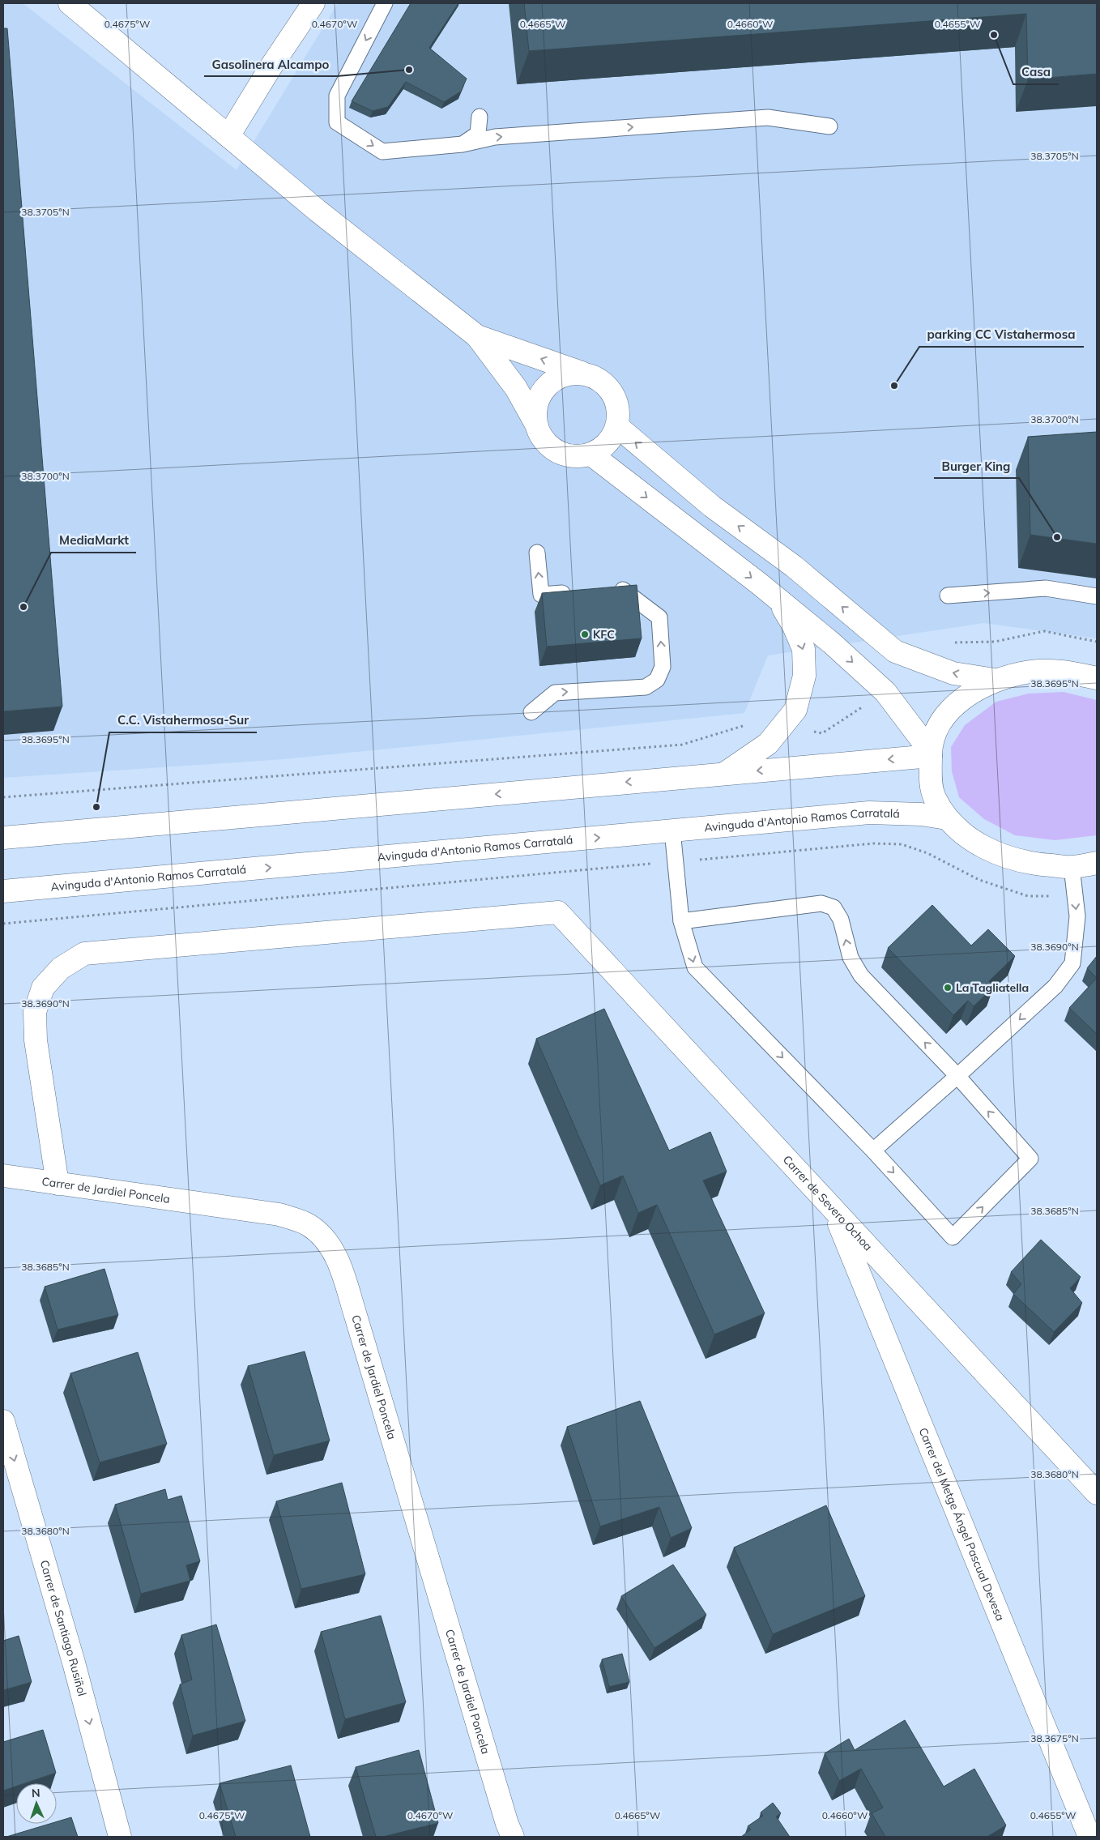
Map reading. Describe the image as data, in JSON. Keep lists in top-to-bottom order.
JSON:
{
  "streets": {
    "street": [
      "Avinguda d'Antonio Ramos Carratalá",
      "Carrer de Jardiel Poncela",
      "Carrer de Severo Ochoa",
      "Carrer del Metge Ángel Pascual Devesa",
      "Carrer de Santiago Rusiñol"
    ]
  },
  "crossings": [
    ["Carrer de Jardiel Poncela", "Carrer de Severo Ochoa"],
    ["Carrer de Severo Ochoa", "Carrer del Metge Ángel Pascual Devesa"]
  ],
  "one_way": ["Carrer de Santiago Rusiñol"],
  "places": [
    "Casa",
    "Gasolinera Alcampo",
    "parking CC Vistahermosa",
    "Burger King",
    "MediaMarkt",
    "KFC",
    "C.C. Vistahermosa-Sur",
    "La Tagliatella"
  ],
  "north": "top",
  "coordinates": [
    "0.4675°W",
    "0.4670°W",
    "0.4665°W",
    "0.4660°W",
    "0.4655°W",
    "38.3705°N",
    "38.3700°N",
    "38.3695°N",
    "38.3690°N",
    "38.3685°N",
    "38.3680°N",
    "38.3675°N"
  ]
}
